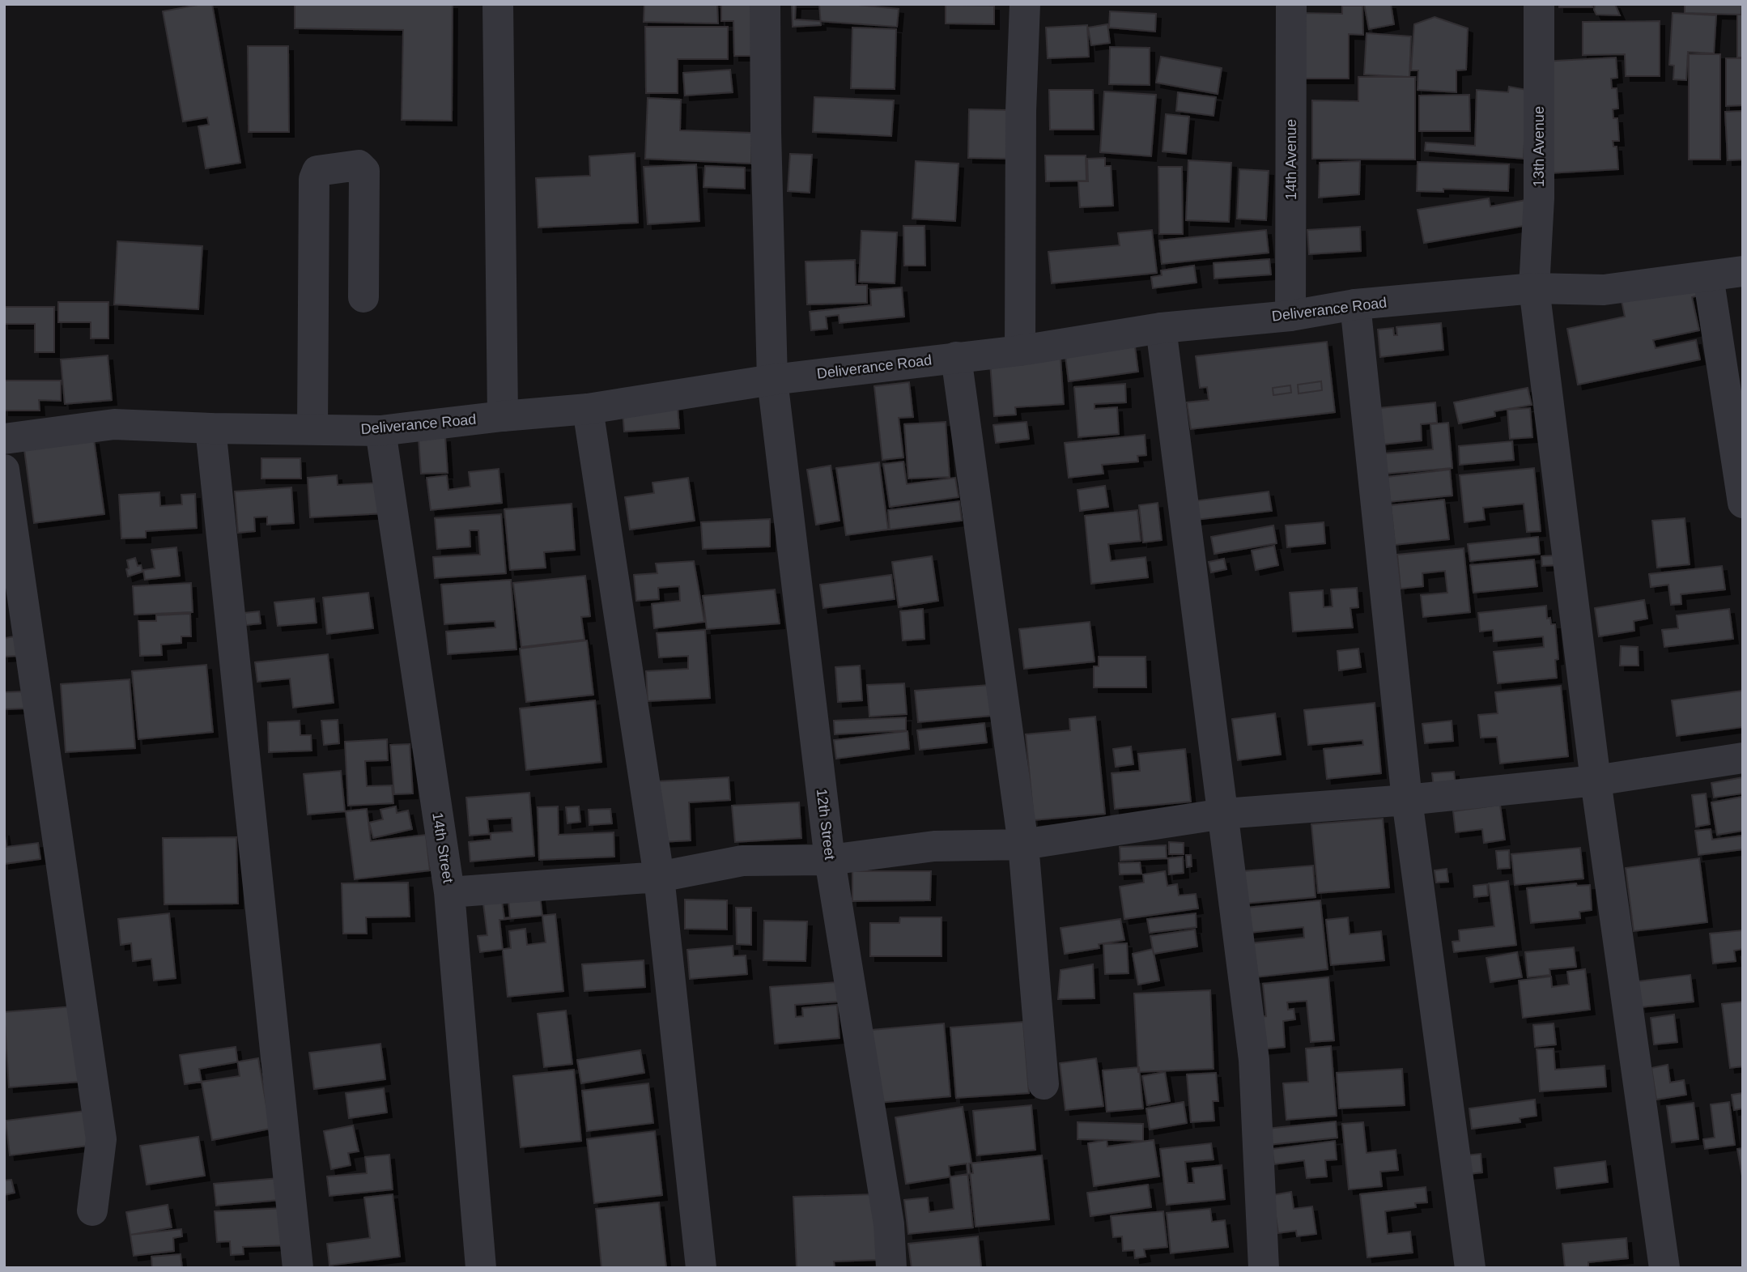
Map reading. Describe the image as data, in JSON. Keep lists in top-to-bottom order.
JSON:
{
  "streets": {
    "street": [
      "13th Avenue",
      "14th Avenue",
      "Deliverance Road",
      "12th Street",
      "14th Street"
    ]
  },
  "crossings": [
    ["13th Avenue", "Deliverance Road"],
    ["14th Avenue", "Deliverance Road"],
    ["Deliverance Road", "12th Street"],
    ["Deliverance Road", "14th Street"]
  ]
}
